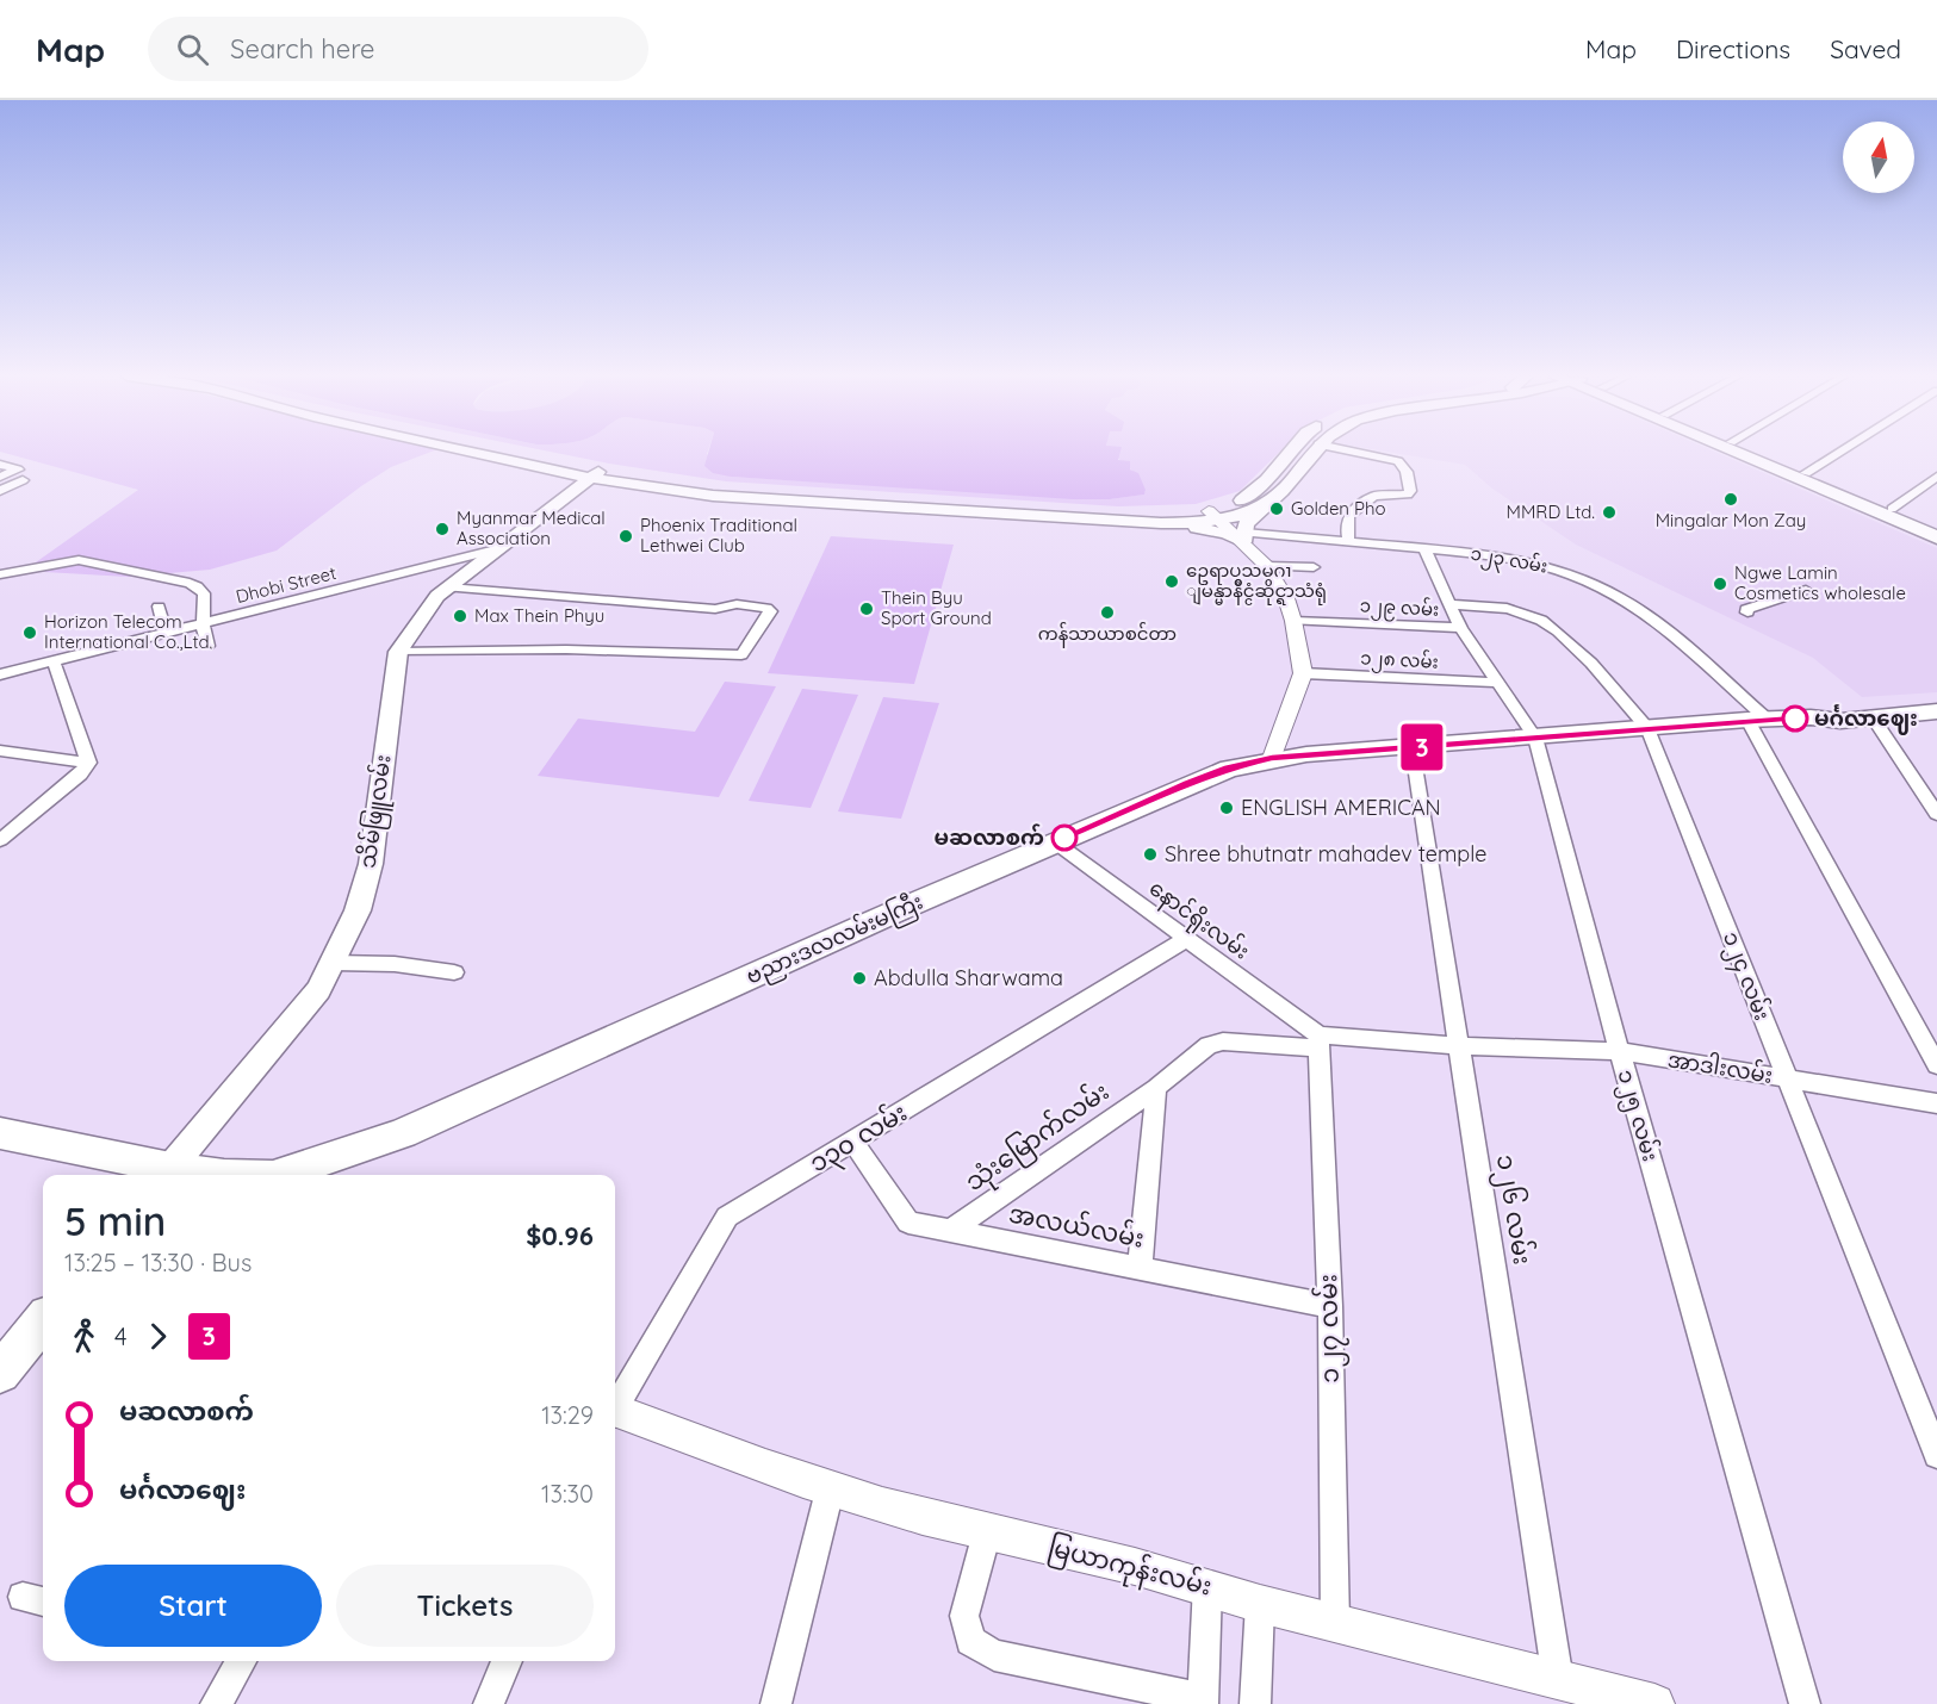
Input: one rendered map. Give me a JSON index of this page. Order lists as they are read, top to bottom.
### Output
{
  "streets": {
    "main road": ["သိမ်ဖြူလမ်း", "ဗညားဒလလမ်းမကြီး"],
    "street": [
      "၁၂၃ လမ်း",
      "Dhobi Street",
      "၁၂၉ လမ်း",
      "၁၂၈ လမ်း",
      "နောင်ရိုးလမ်း",
      "၁၂၄ လမ်း",
      "အာဒါးလမ်း",
      "၁၂၅ လမ်း",
      "သုံးမြောက်လမ်း",
      "၁၃၀ လမ်း",
      "၁၂၆ လမ်း",
      "အလယ်လမ်း",
      "၁၂၇ လမ်း",
      "မြယာကုန်းလမ်း"
    ]
  },
  "crossings": [
    ["၁၂၃ လမ်း", "၁၂၅ လမ်း"],
    ["Dhobi Street", "သိမ်ဖြူလမ်း"],
    ["၁၂၉ လမ်း", "၁၂၅ လမ်း"],
    ["၁၂၈ လမ်း", "၁၂၅ လမ်း"],
    ["နောင်ရိုးလမ်း", "ဗညားဒလလမ်းမကြီး"],
    ["နောင်ရိုးလမ်း", "သုံးမြောက်လမ်း"],
    ["နောင်ရိုးလမ်း", "၁၃၀ လမ်း"],
    ["နောင်ရိုးလမ်း", "၁၂၇ လမ်း"],
    ["ဗညားဒလလမ်းမကြီး", "၁၂၆ လမ်း"],
    ["၁၂၄ လမ်း", "အာဒါးလမ်း"],
    ["၁၂၄ လမ်း", "၁၂၅ လမ်း"],
    ["အာဒါးလမ်း", "၁၂၅ လမ်း"],
    ["အာဒါးလမ်း", "သုံးမြောက်လမ်း"],
    ["အာဒါးလမ်း", "၁၂၆ လမ်း"],
    ["သုံးမြောက်လမ်း", "၁၂၆ လမ်း"],
    ["သုံးမြောက်လမ်း", "အလယ်လမ်း"],
    ["သုံးမြောက်လမ်း", "၁၂၇ လမ်း"],
    ["၁၃၀ လမ်း", "အလယ်လမ်း"],
    ["၁၂၆ လမ်း", "မြယာကုန်းလမ်း"],
    ["အလယ်လမ်း", "၁၂၇ လမ်း"],
    ["၁၂၇ လမ်း", "မြယာကုန်းလမ်း"]
  ],
  "places": [
    "Mingalar Mon Zay",
    "Golden Pho",
    "MMRD Ltd.",
    "Myanmar Medical Association",
    "Phoenix Traditional Lethwei Club",
    "ဥေရာပသမဂၢ ျမန္မာနိဳင္ငံဆိုင္ရာသံရုံ",
    "Ngwe Lamin Cosmetics wholesale",
    "Thein Byu Sport Ground",
    "ကန်သာယာစင်တာ",
    "Max Thein Phyu",
    "Horizon Telecom International Co.,Ltd.",
    "မင်္ဂလာဈေး",
    "ENGLISH AMERICAN",
    "မဆလာစက်",
    "Shree bhutnatr mahadev temple",
    "Abdulla Sharwama"
  ],
  "lines": ["bus line 3"],
  "north": "top",
  "page": {
    "header": "Map",
    "search": "Search here",
    "nav": ["Map", "Directions", "Saved"],
    "on_map": "3",
    "heading": ["5 min", "13:25 – 13:30 · Bus", "$0.96"],
    "legs": ["4", "3"],
    "list": [
      {
        "name": "မဆလာစက်",
        "value": "13:29"
      },
      {
        "name": "မင်္ဂလာဈေး",
        "value": "13:30"
      }
    ],
    "buttons": ["Start", "Tickets"]
  }
}
